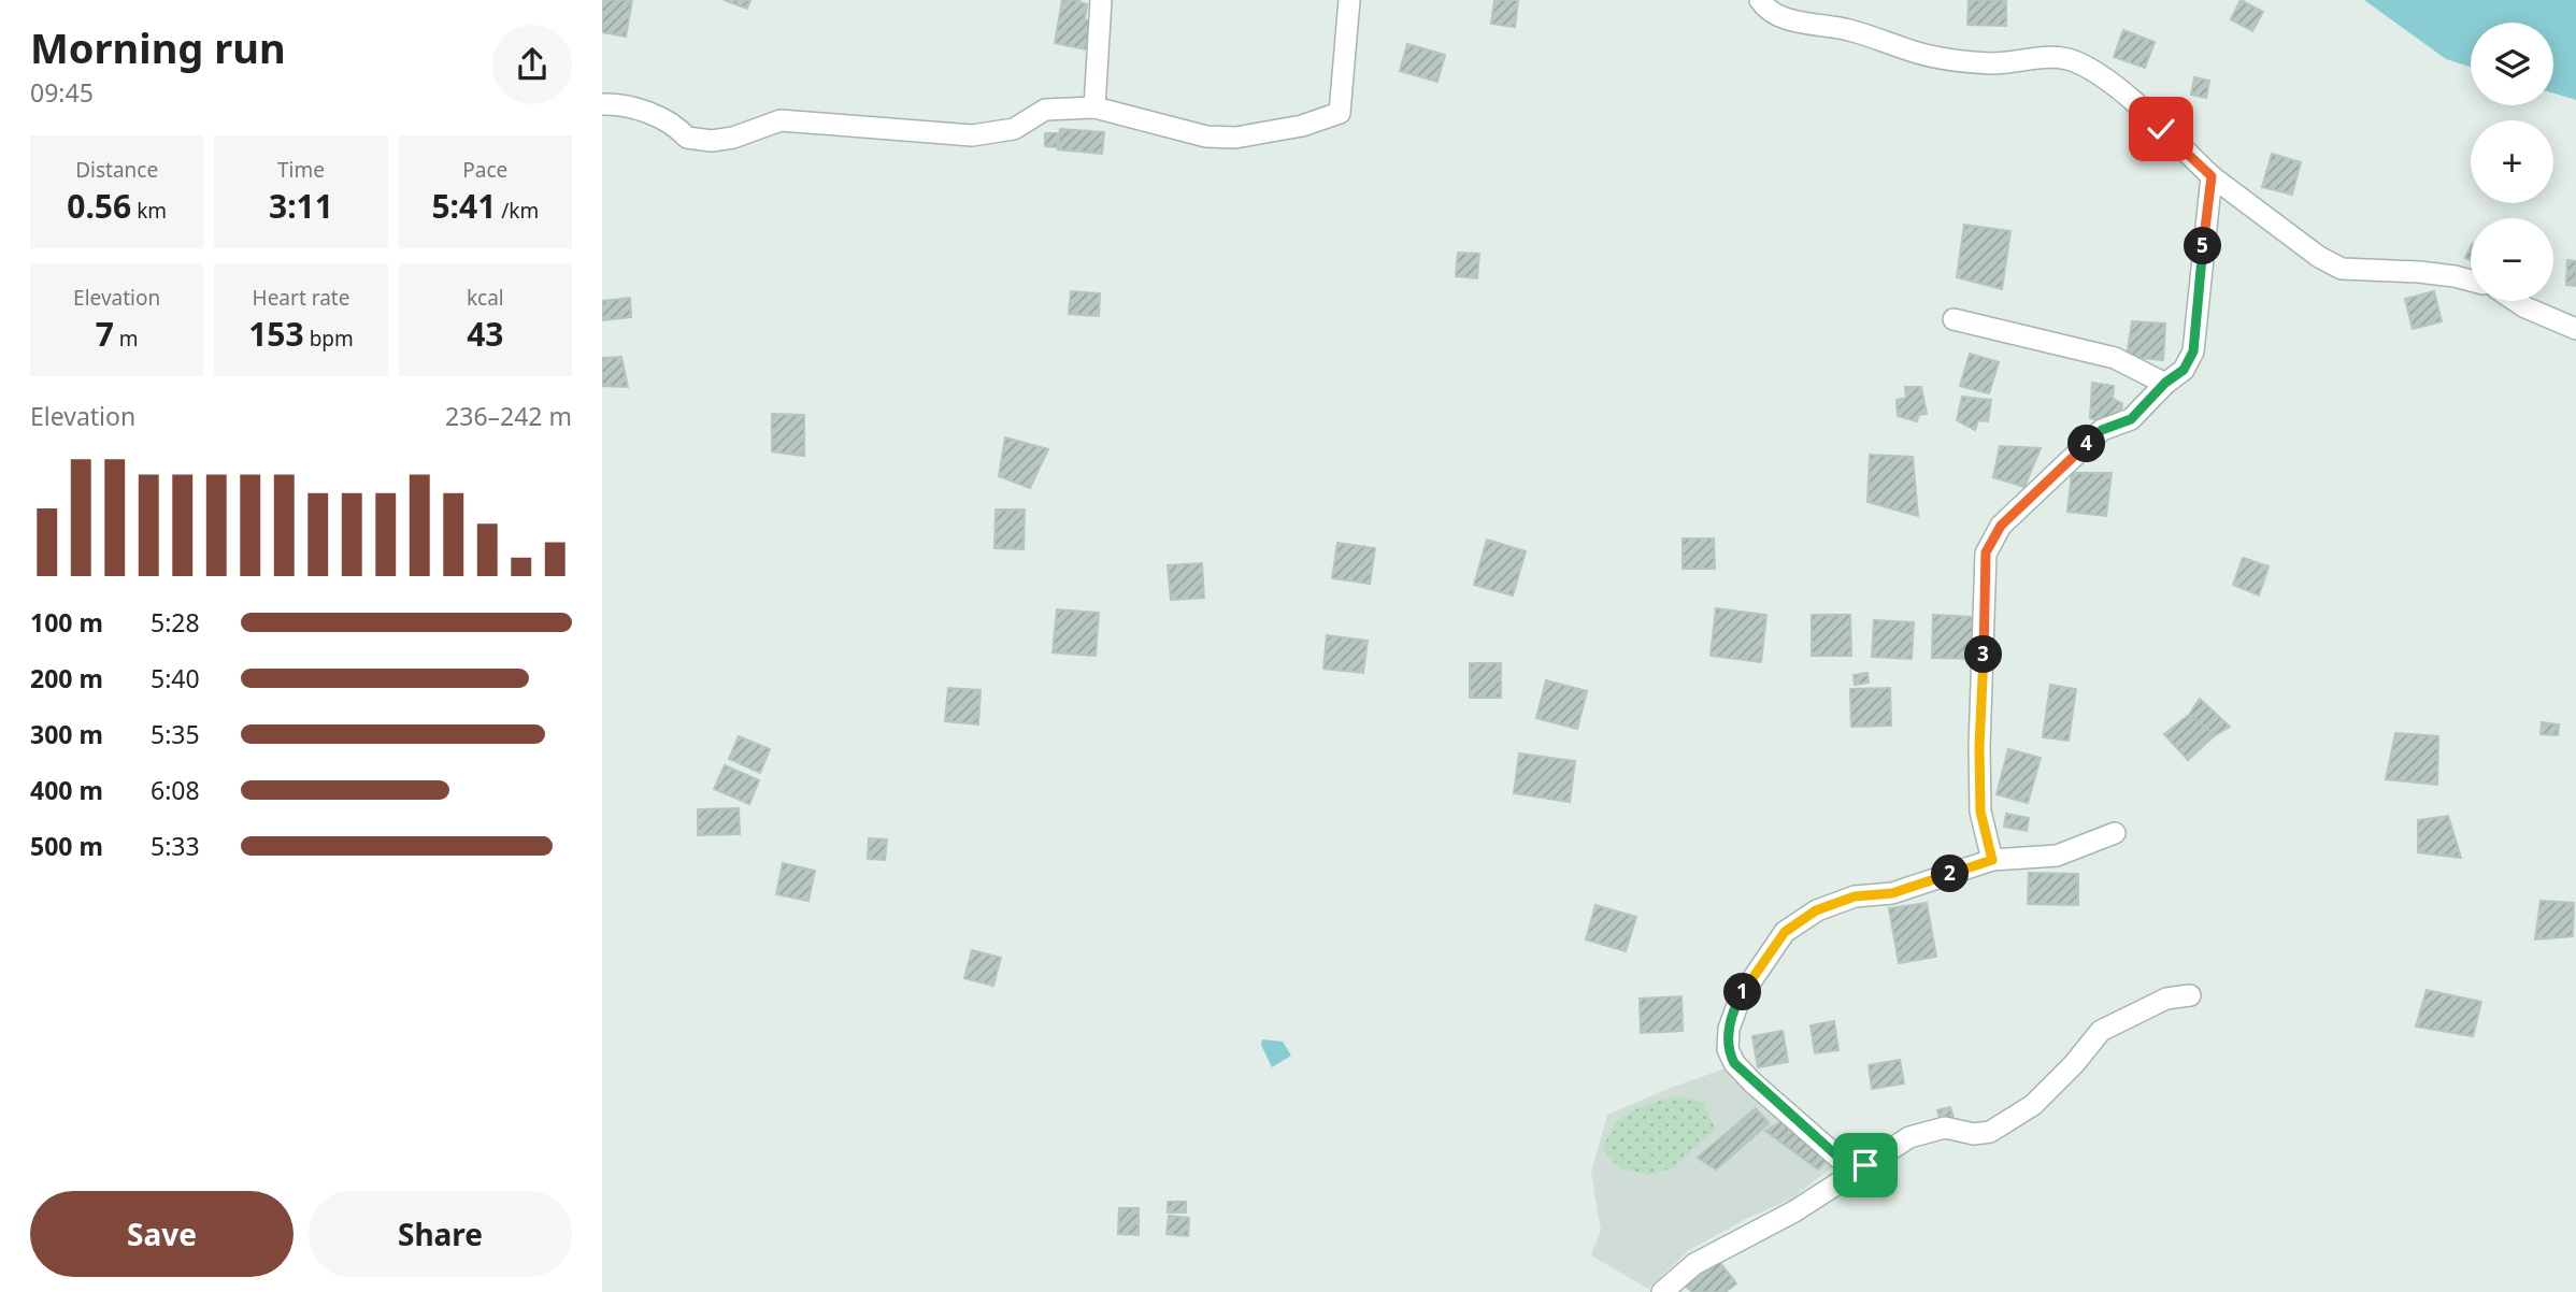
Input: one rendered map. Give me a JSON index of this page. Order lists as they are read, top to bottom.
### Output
{
  "page": {
    "heading": ["Morning run", "09:45"],
    "map_buttons": ["+", "−"],
    "stats": [
      ["Distance", "0.56 km"],
      ["Time", "3:11"],
      ["Pace", "5:41 /km"],
      ["Elevation", "7 m"],
      ["Heart rate", "153 bpm"],
      ["kcal", "43"]
    ],
    "pins": [
      "5",
      "4",
      "3",
      "2",
      "1"
    ],
    "chart": ["Elevation", "236–242 m"],
    "list": [
      {
        "name": "100 m",
        "note": "5:28"
      },
      {
        "name": "200 m",
        "note": "5:40"
      },
      {
        "name": "300 m",
        "note": "5:35"
      },
      {
        "name": "400 m",
        "note": "6:08"
      },
      {
        "name": "500 m",
        "note": "5:33"
      }
    ],
    "buttons": ["Save", "Share"]
  }
}
